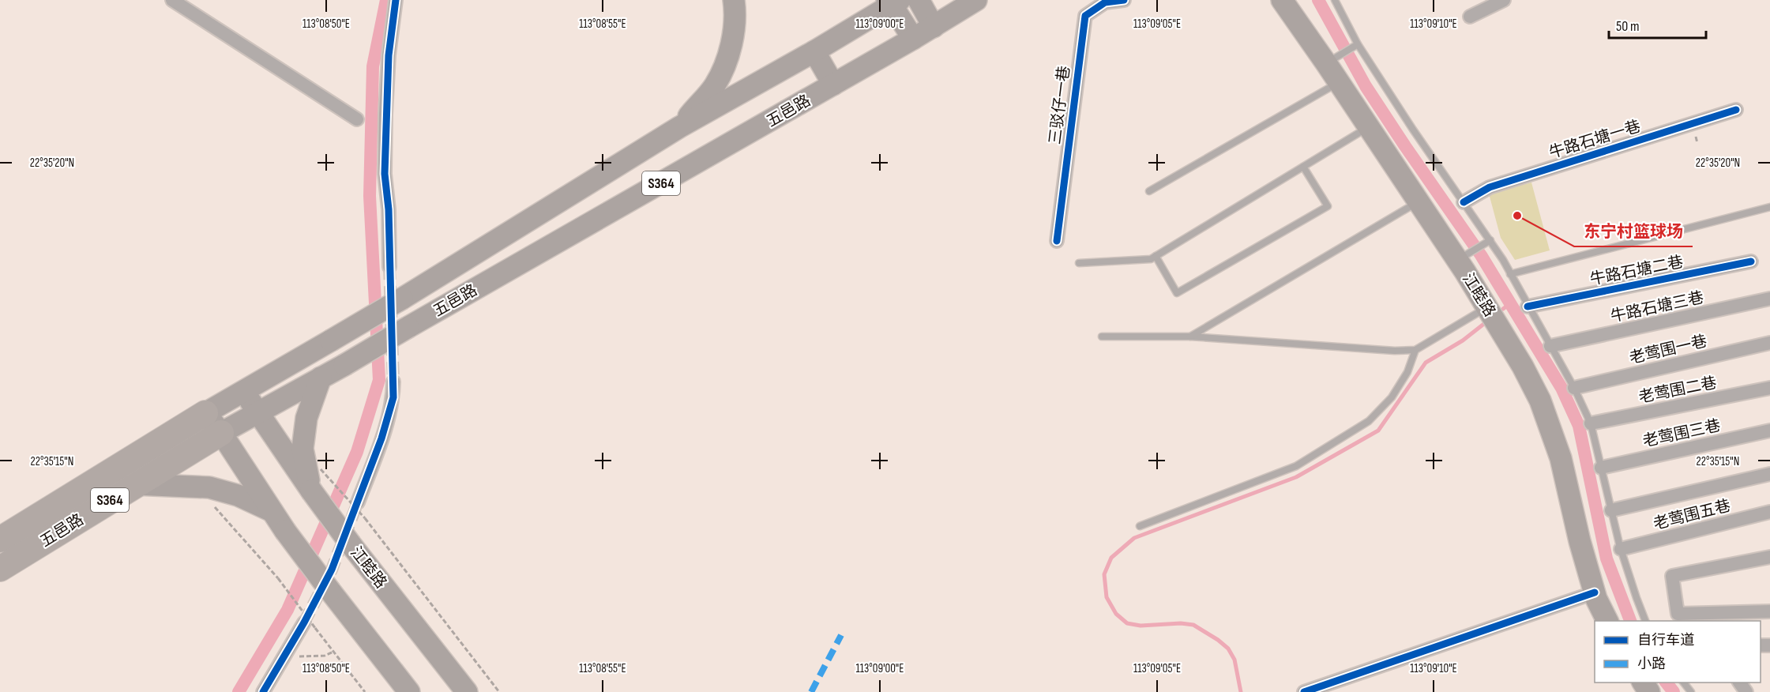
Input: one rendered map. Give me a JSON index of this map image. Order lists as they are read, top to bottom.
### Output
{
  "streets": {
    "highway": ["五邑路", "S364"],
    "main road": ["江睦路"],
    "street": [
      "三驳仔一巷",
      "牛路石塘一巷",
      "牛路石塘二巷",
      "牛路石塘三巷",
      "老莺围一巷",
      "老莺围二巷",
      "老莺围三巷",
      "老莺围五巷"
    ]
  },
  "crossings": [
    ["五邑路", "江睦路"]
  ],
  "places": ["东宁村篮球场"],
  "legend": ["自行车道", "小路"],
  "scale_bar": "50 m",
  "coordinates": [
    "113°08'50\"E",
    "113°08'55\"E",
    "113°09'00\"E",
    "113°09'05\"E",
    "113°09'10\"E",
    "22°35'20\"N",
    "22°35'15\"N"
  ]
}
